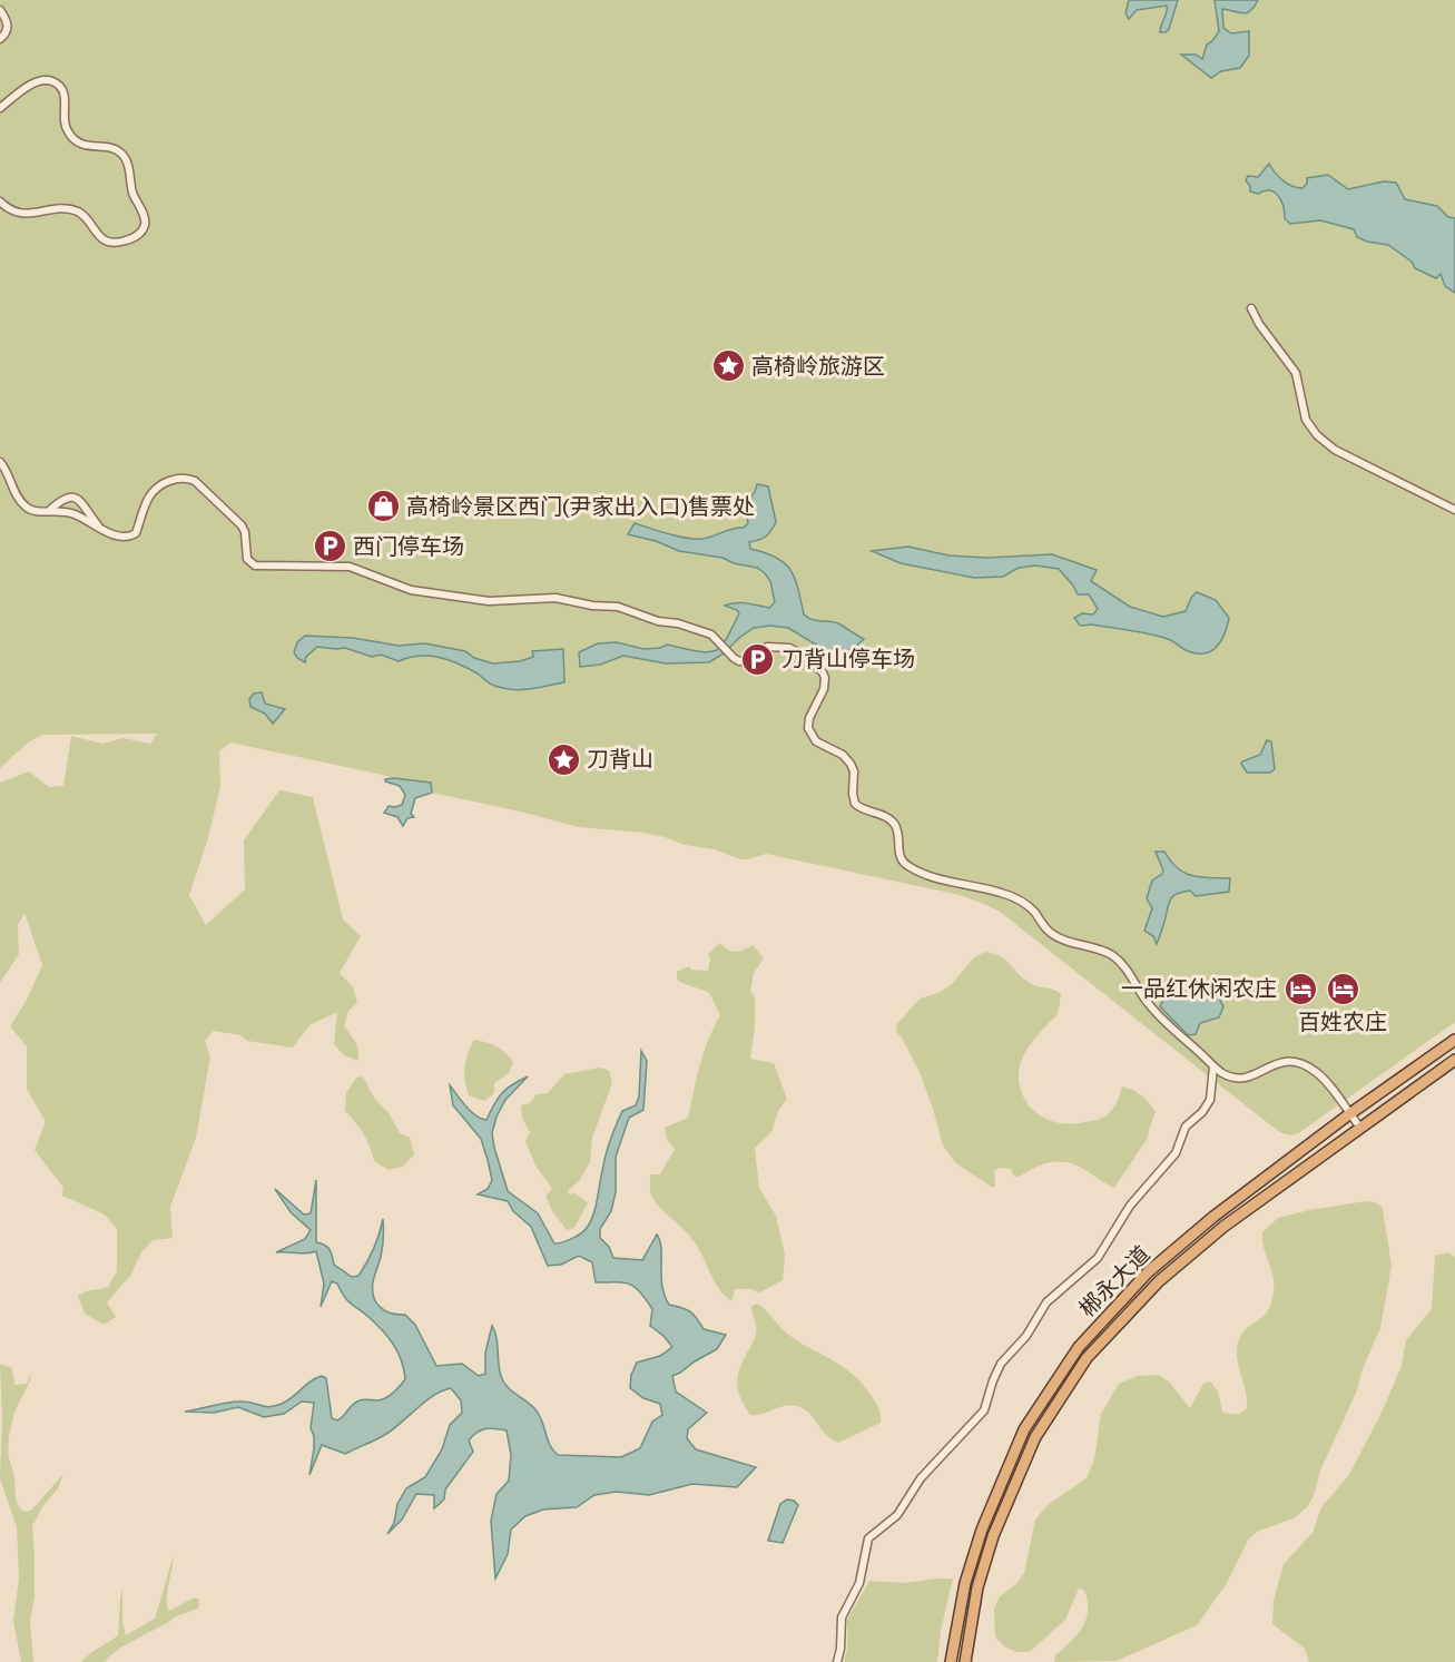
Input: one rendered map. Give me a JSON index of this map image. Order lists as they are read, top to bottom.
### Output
{
  "streets": {
    "highway": ["郴永大道"]
  },
  "places": {
    "place": ["高椅岭旅游区", "刀背山"],
    "shop": ["高椅岭景区西门(尹家出入口)售票处"],
    "parking": ["西门停车场", "刀背山停车场"],
    "hotel": ["一品红休闲农庄", "百姓农庄"]
  }
}
